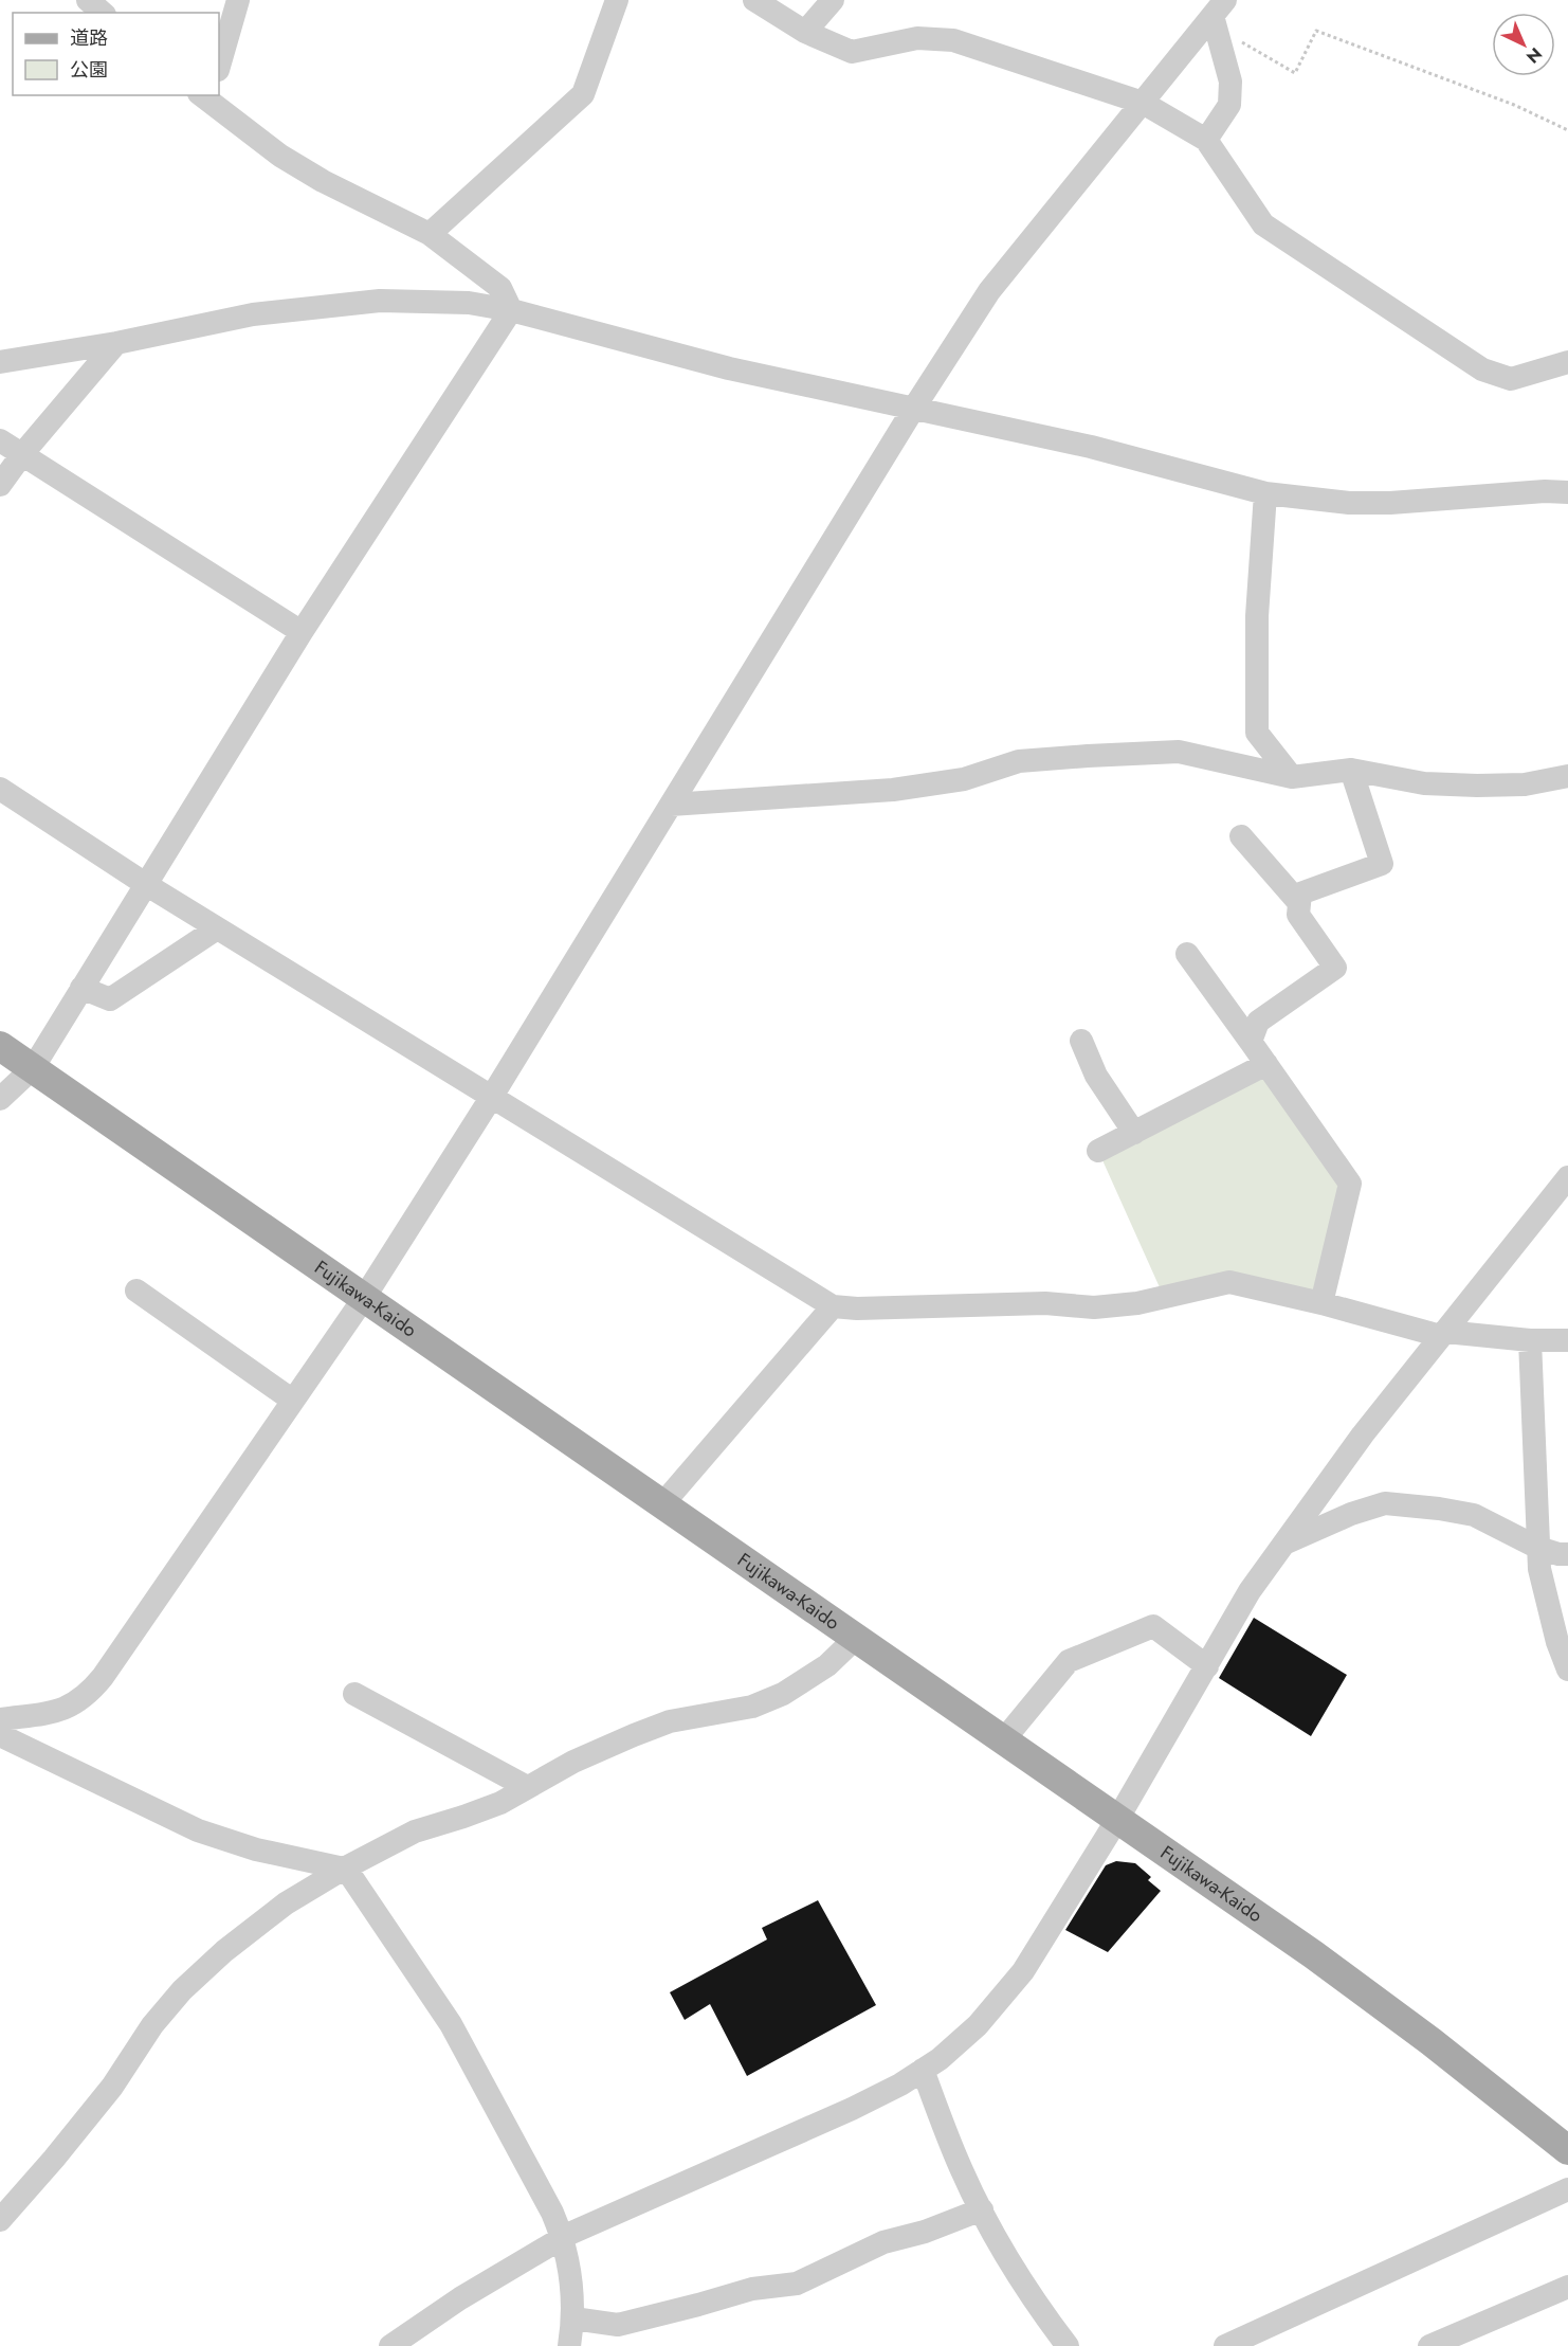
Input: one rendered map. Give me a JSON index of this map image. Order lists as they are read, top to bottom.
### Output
{
  "streets": {
    "main road": ["Fujikawa-Kaido"]
  },
  "legend": ["道路", "公園"],
  "north": "bottom right"
}
